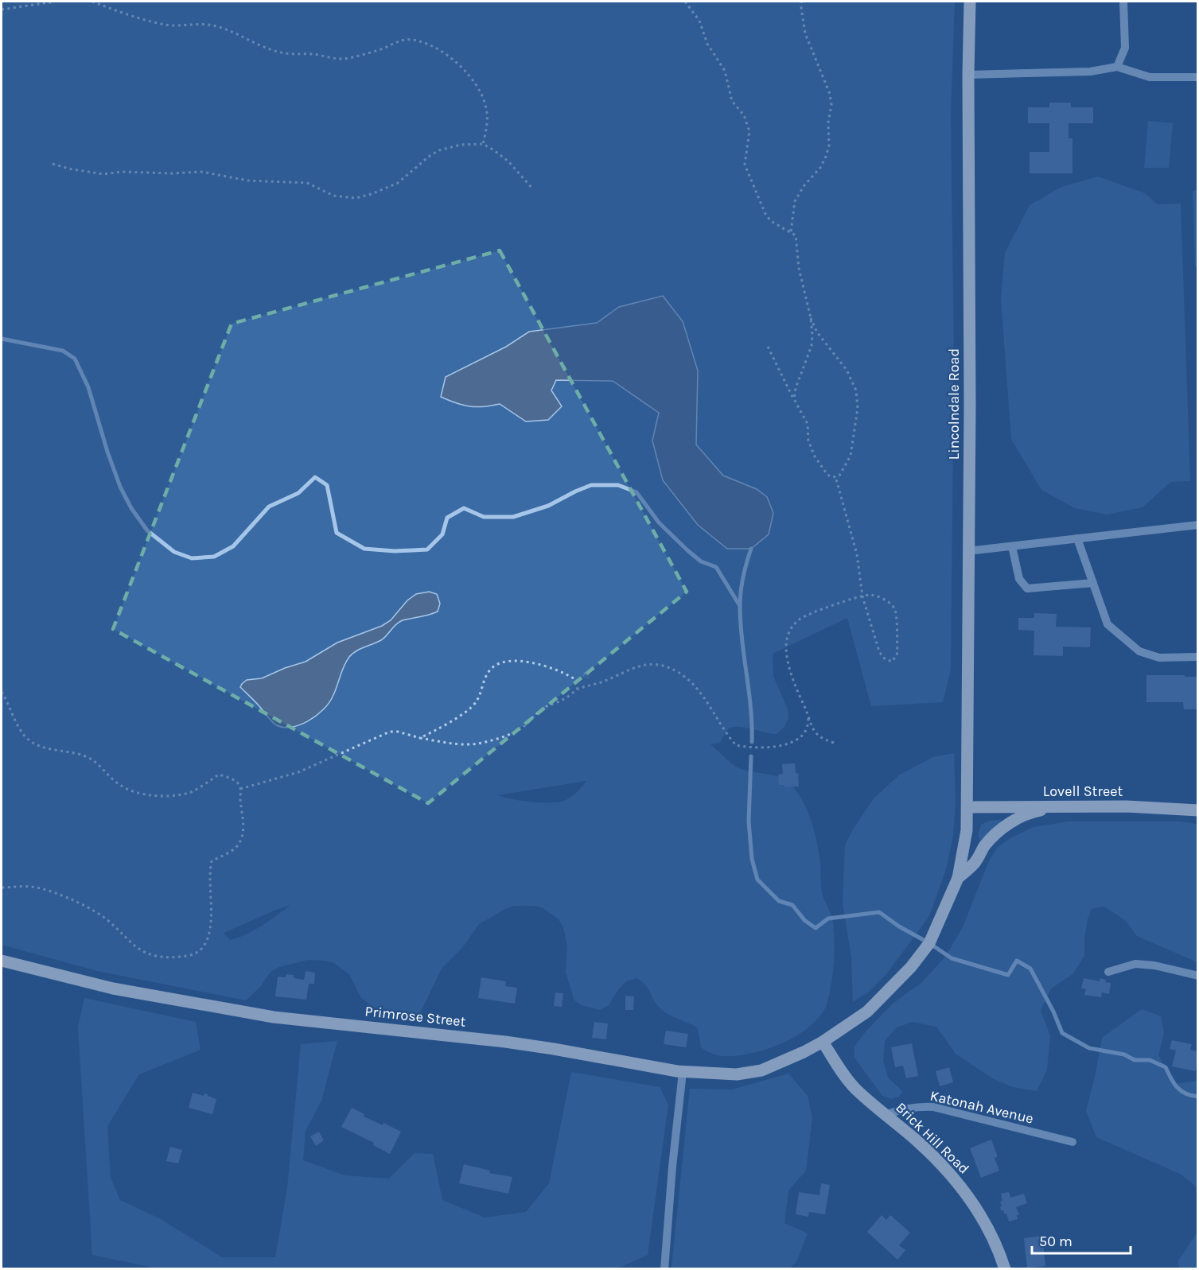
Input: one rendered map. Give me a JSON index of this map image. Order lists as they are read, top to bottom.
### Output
{
  "streets": {
    "main road": [
      "Lincolndale Road",
      "Lovell Street",
      "Primrose Street",
      "Brick Hill Road"
    ],
    "street": ["Katonah Avenue"]
  },
  "crossings": [
    ["Lincolndale Road", "Lovell Street"],
    ["Lincolndale Road", "Primrose Street"],
    ["Primrose Street", "Brick Hill Road"],
    ["Katonah Avenue", "Brick Hill Road"]
  ],
  "scale_bar": "50 m"
}
